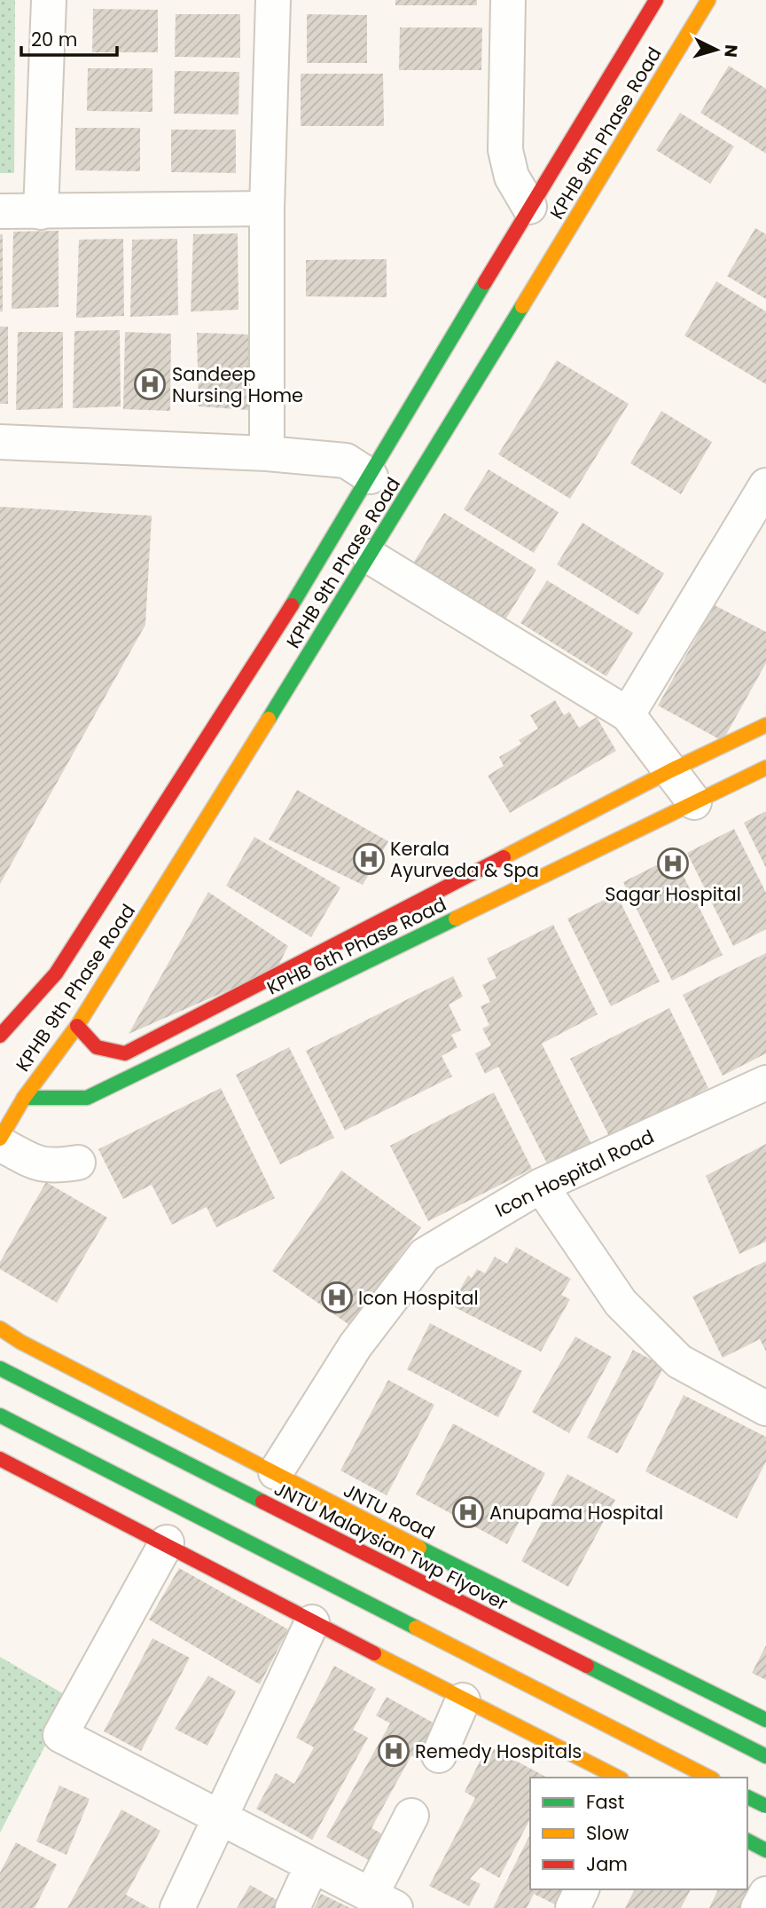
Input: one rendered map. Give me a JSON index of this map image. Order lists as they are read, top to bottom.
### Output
{
  "streets": {
    "street": [
      "KPHB 9th Phase Road",
      "KPHB 6th Phase Road",
      "Icon Hospital Road",
      "JNTU Road",
      "JNTU Malaysian Twp Flyover"
    ]
  },
  "crossings": [
    ["KPHB 9th Phase Road", "KPHB 6th Phase Road"],
    ["Icon Hospital Road", "JNTU Road"]
  ],
  "places": {
    "hospital": [
      "Sandeep Nursing Home",
      "Kerala Ayurveda & Spa",
      "Sagar Hospital",
      "Icon Hospital",
      "Anupama Hospital",
      "Remedy Hospitals"
    ]
  },
  "legend": ["Fast", "Slow", "Jam"],
  "scale_bar": "20 m",
  "north": "right"
}
